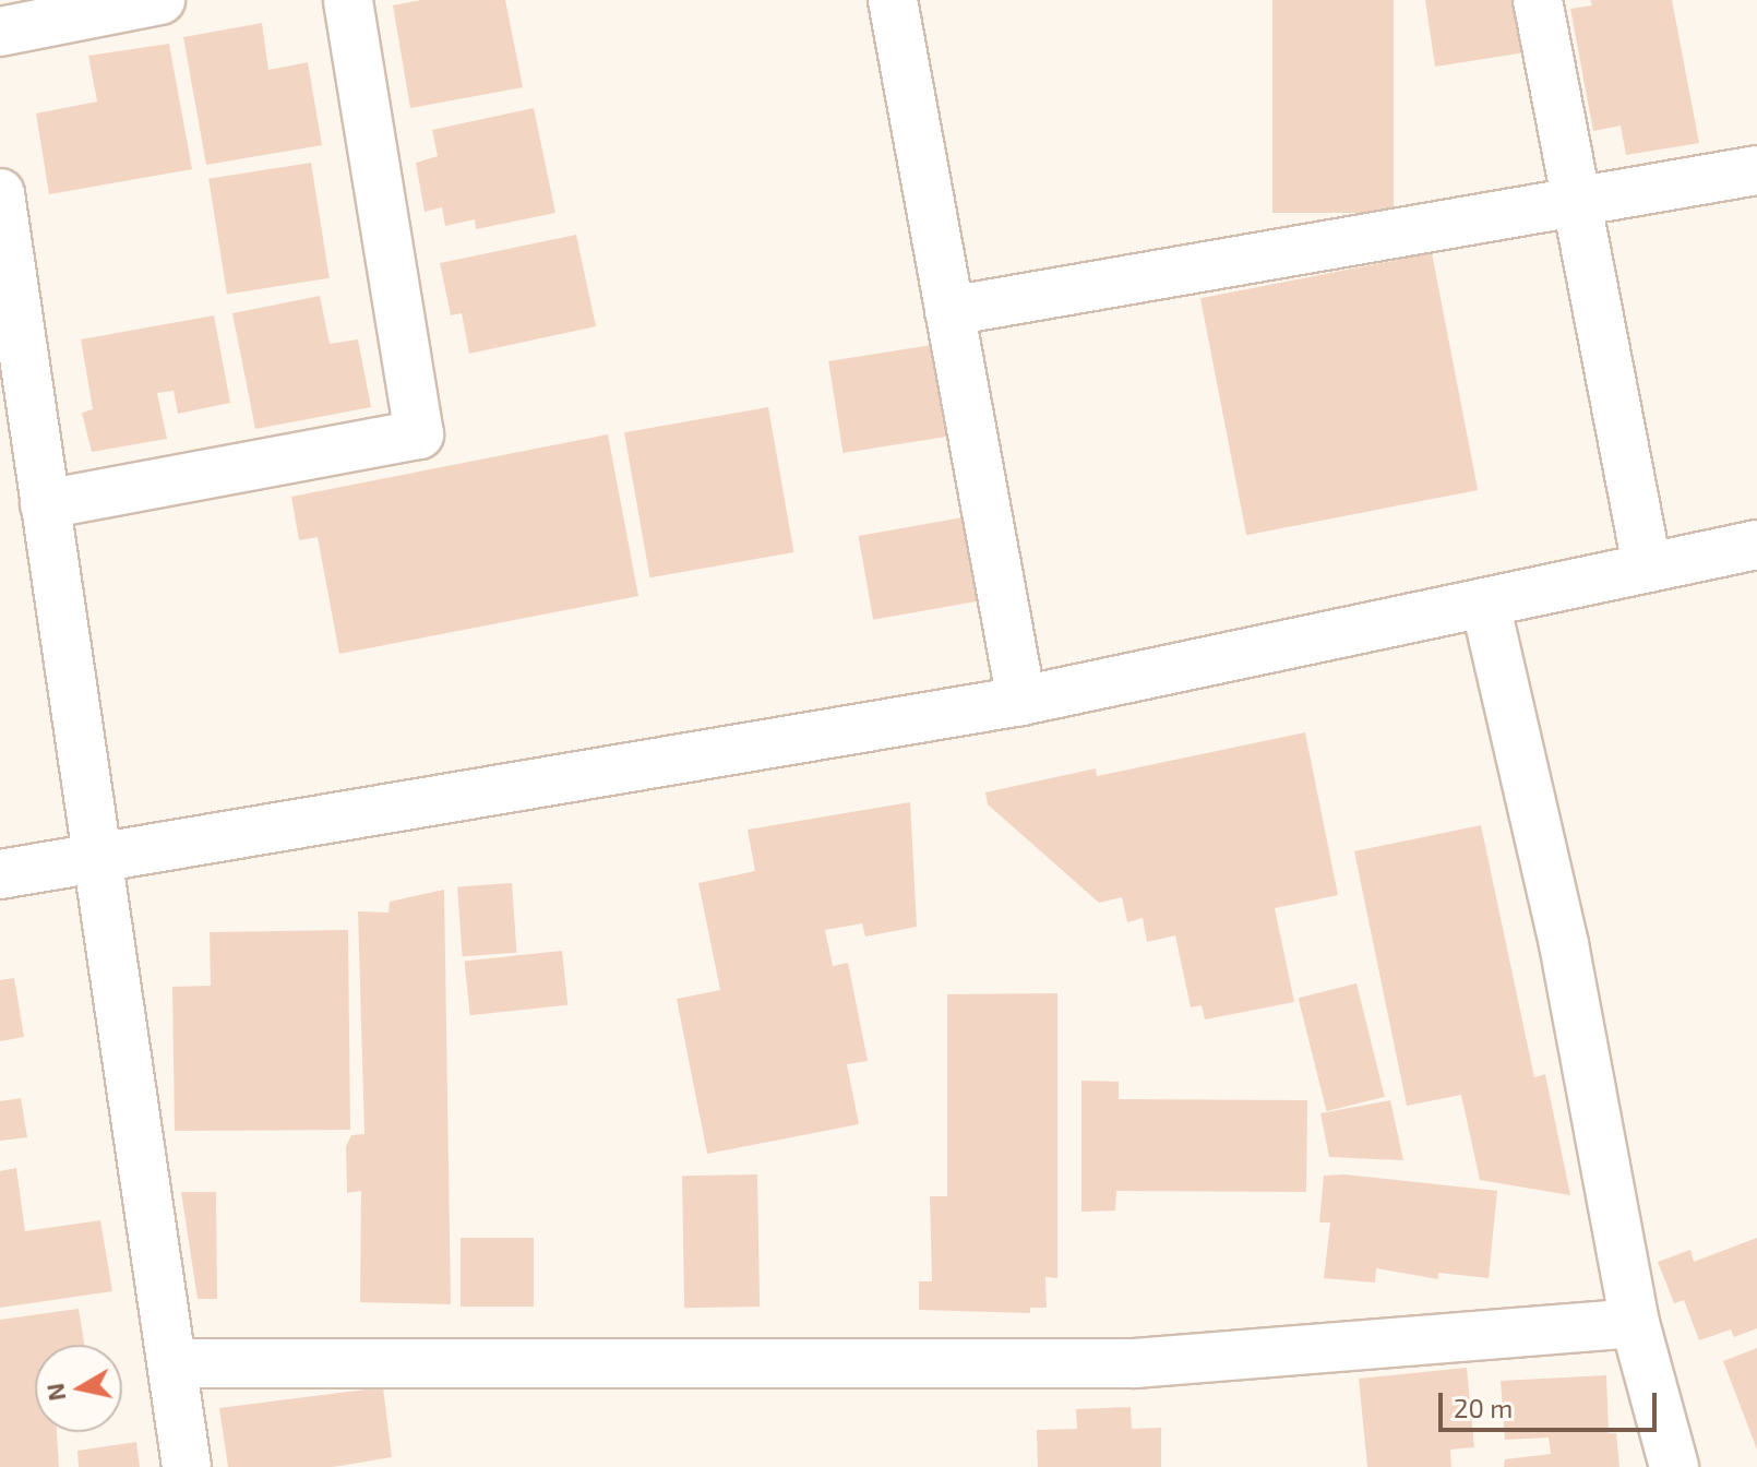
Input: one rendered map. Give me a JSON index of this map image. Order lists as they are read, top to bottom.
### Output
{
  "scale_bar": "20 m",
  "north": "left"
}
